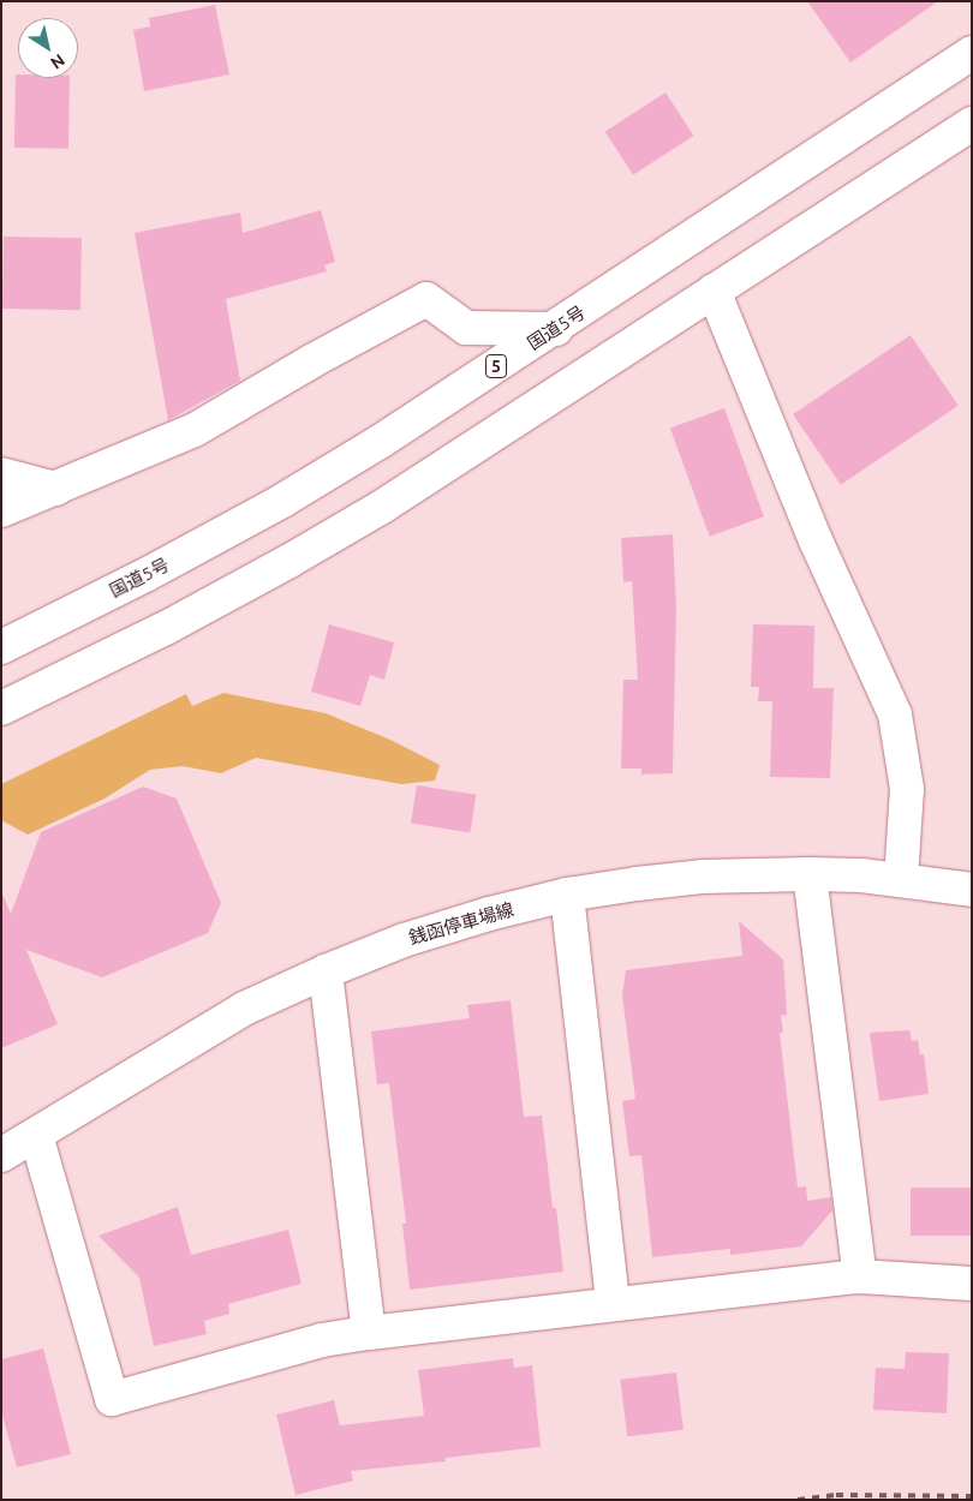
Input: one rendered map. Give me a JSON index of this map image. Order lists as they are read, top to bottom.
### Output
{
  "streets": {
    "main road": ["国道5号", "5", "銭函停車場線"]
  },
  "north": "bottom right"
}
